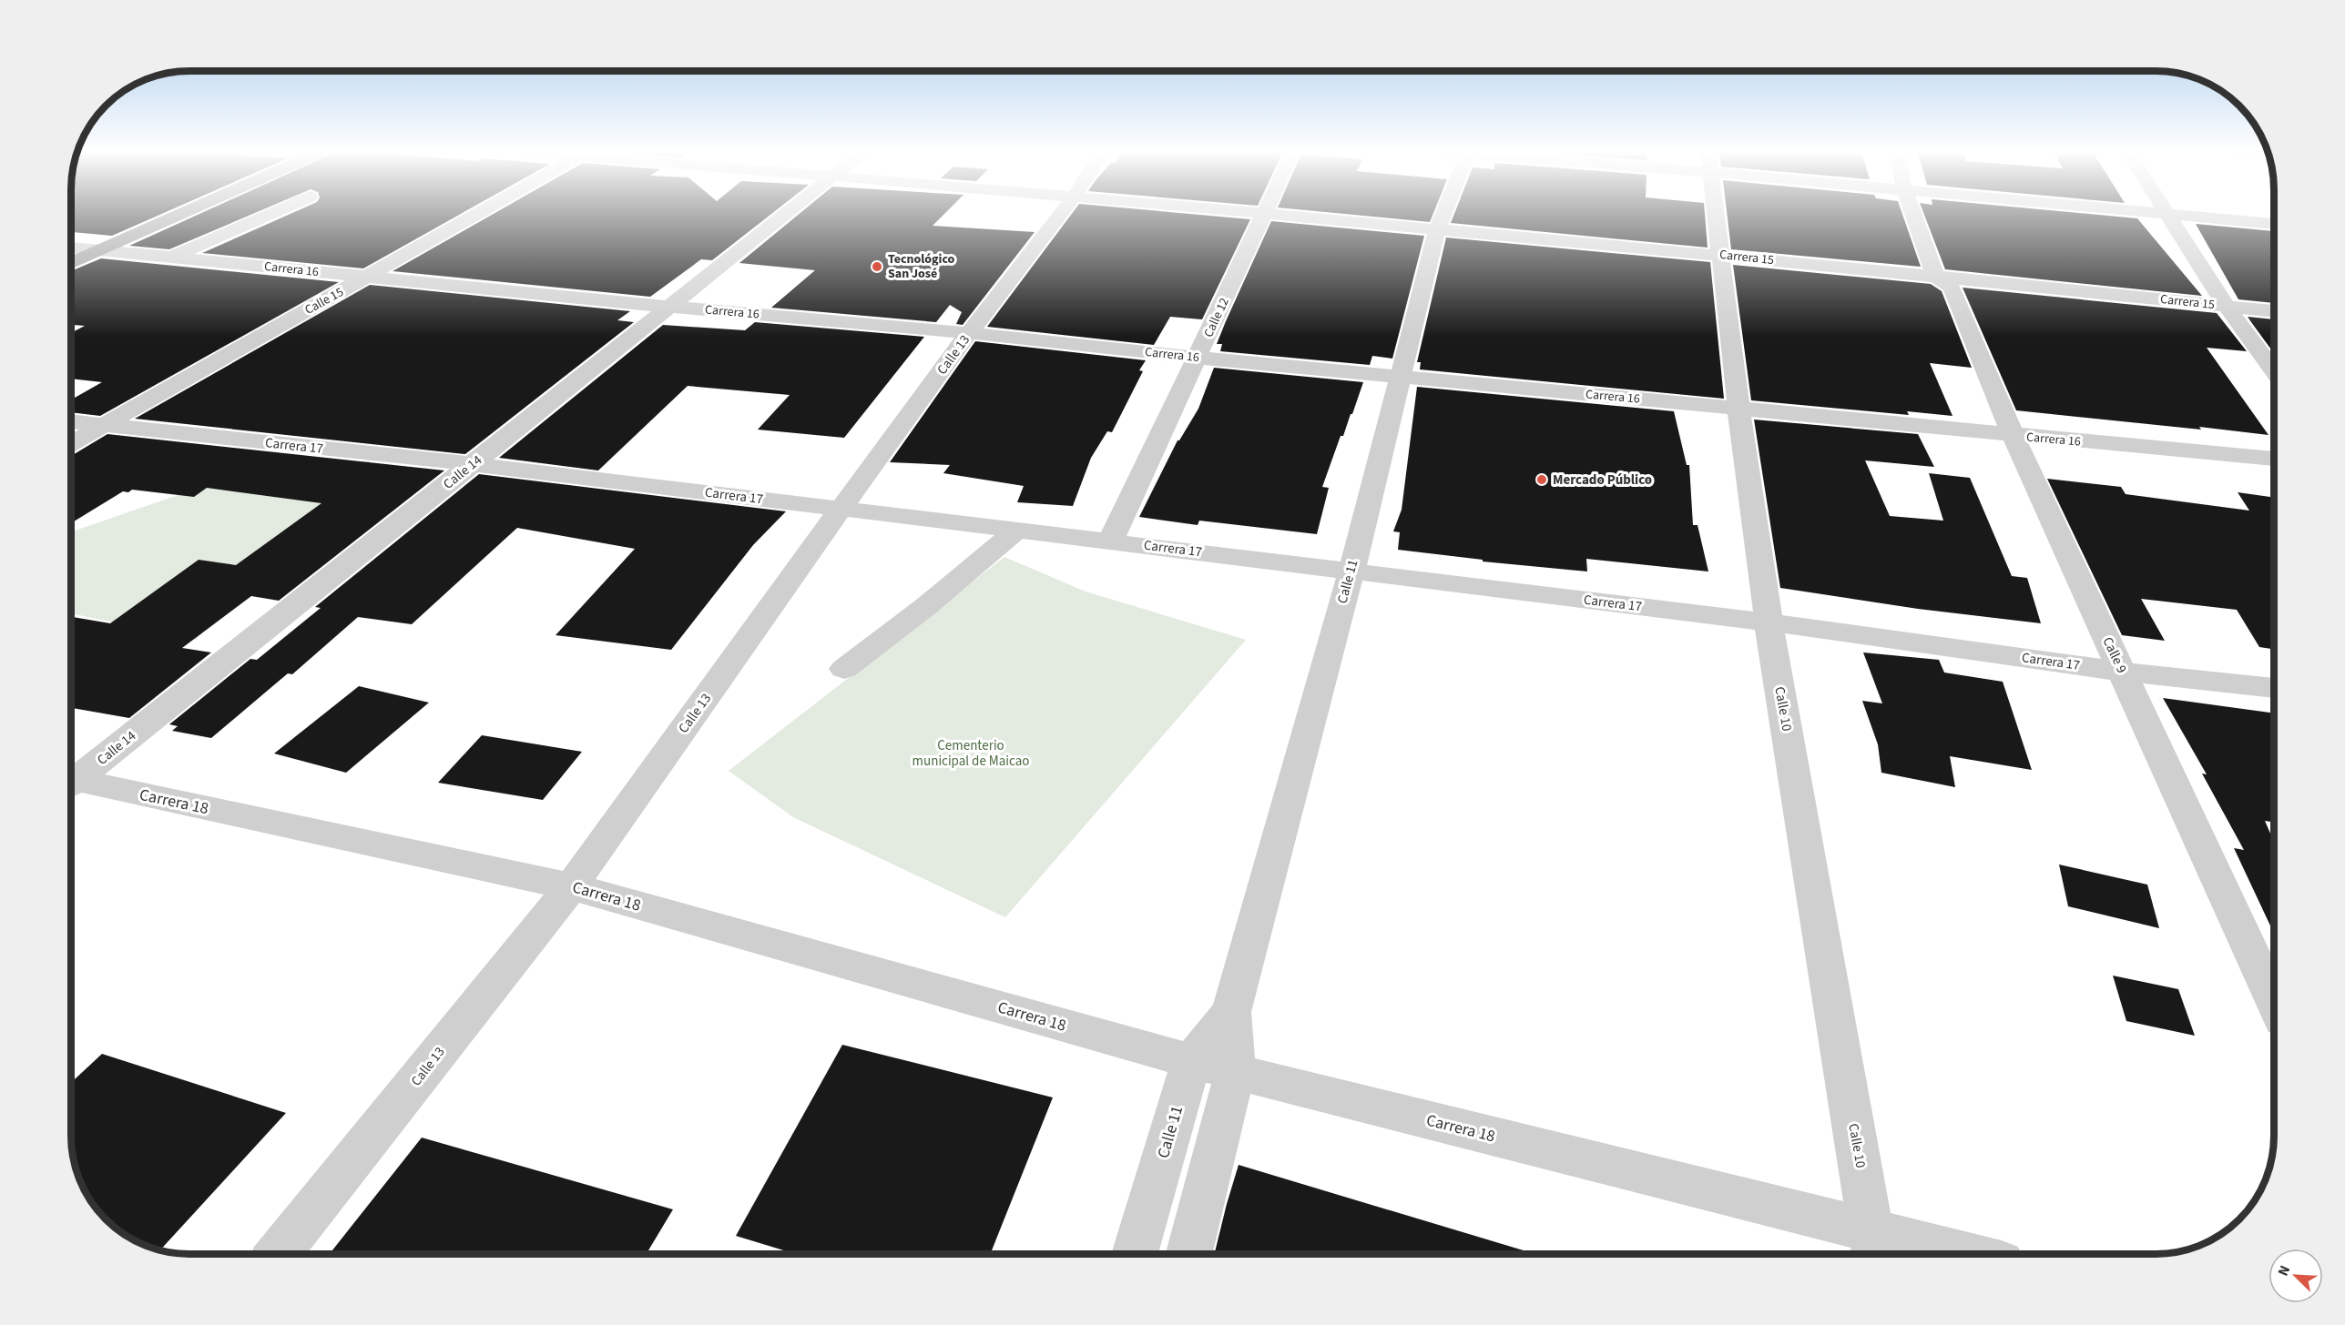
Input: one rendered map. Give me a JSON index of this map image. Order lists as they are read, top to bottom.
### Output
{
  "streets": {
    "street": [
      "Carrera 15",
      "Carrera 16",
      "Calle 15",
      "Calle 12",
      "Calle 13",
      "Carrera 17",
      "Calle 14",
      "Calle 11",
      "Calle 9",
      "Calle 10",
      "Carrera 18"
    ]
  },
  "crossings": [
    ["Carrera 15", "Calle 12"],
    ["Carrera 15", "Calle 11"],
    ["Carrera 15", "Calle 9"],
    ["Carrera 15", "Calle 10"],
    ["Carrera 16", "Calle 15"],
    ["Carrera 16", "Calle 12"],
    ["Carrera 16", "Calle 13"],
    ["Carrera 16", "Calle 14"],
    ["Carrera 16", "Calle 11"],
    ["Carrera 16", "Calle 9"],
    ["Carrera 16", "Calle 10"],
    ["Calle 15", "Carrera 17"],
    ["Calle 12", "Carrera 17"],
    ["Calle 13", "Carrera 17"],
    ["Calle 13", "Carrera 18"],
    ["Carrera 17", "Calle 14"],
    ["Carrera 17", "Calle 11"],
    ["Carrera 17", "Calle 9"],
    ["Carrera 17", "Calle 10"],
    ["Calle 11", "Carrera 18"],
    ["Calle 10", "Carrera 18"]
  ],
  "parks": ["Cementerio municipal de Maicao"],
  "places": ["Tecnológico San José", "Mercado Público"],
  "north": "top left"
}
